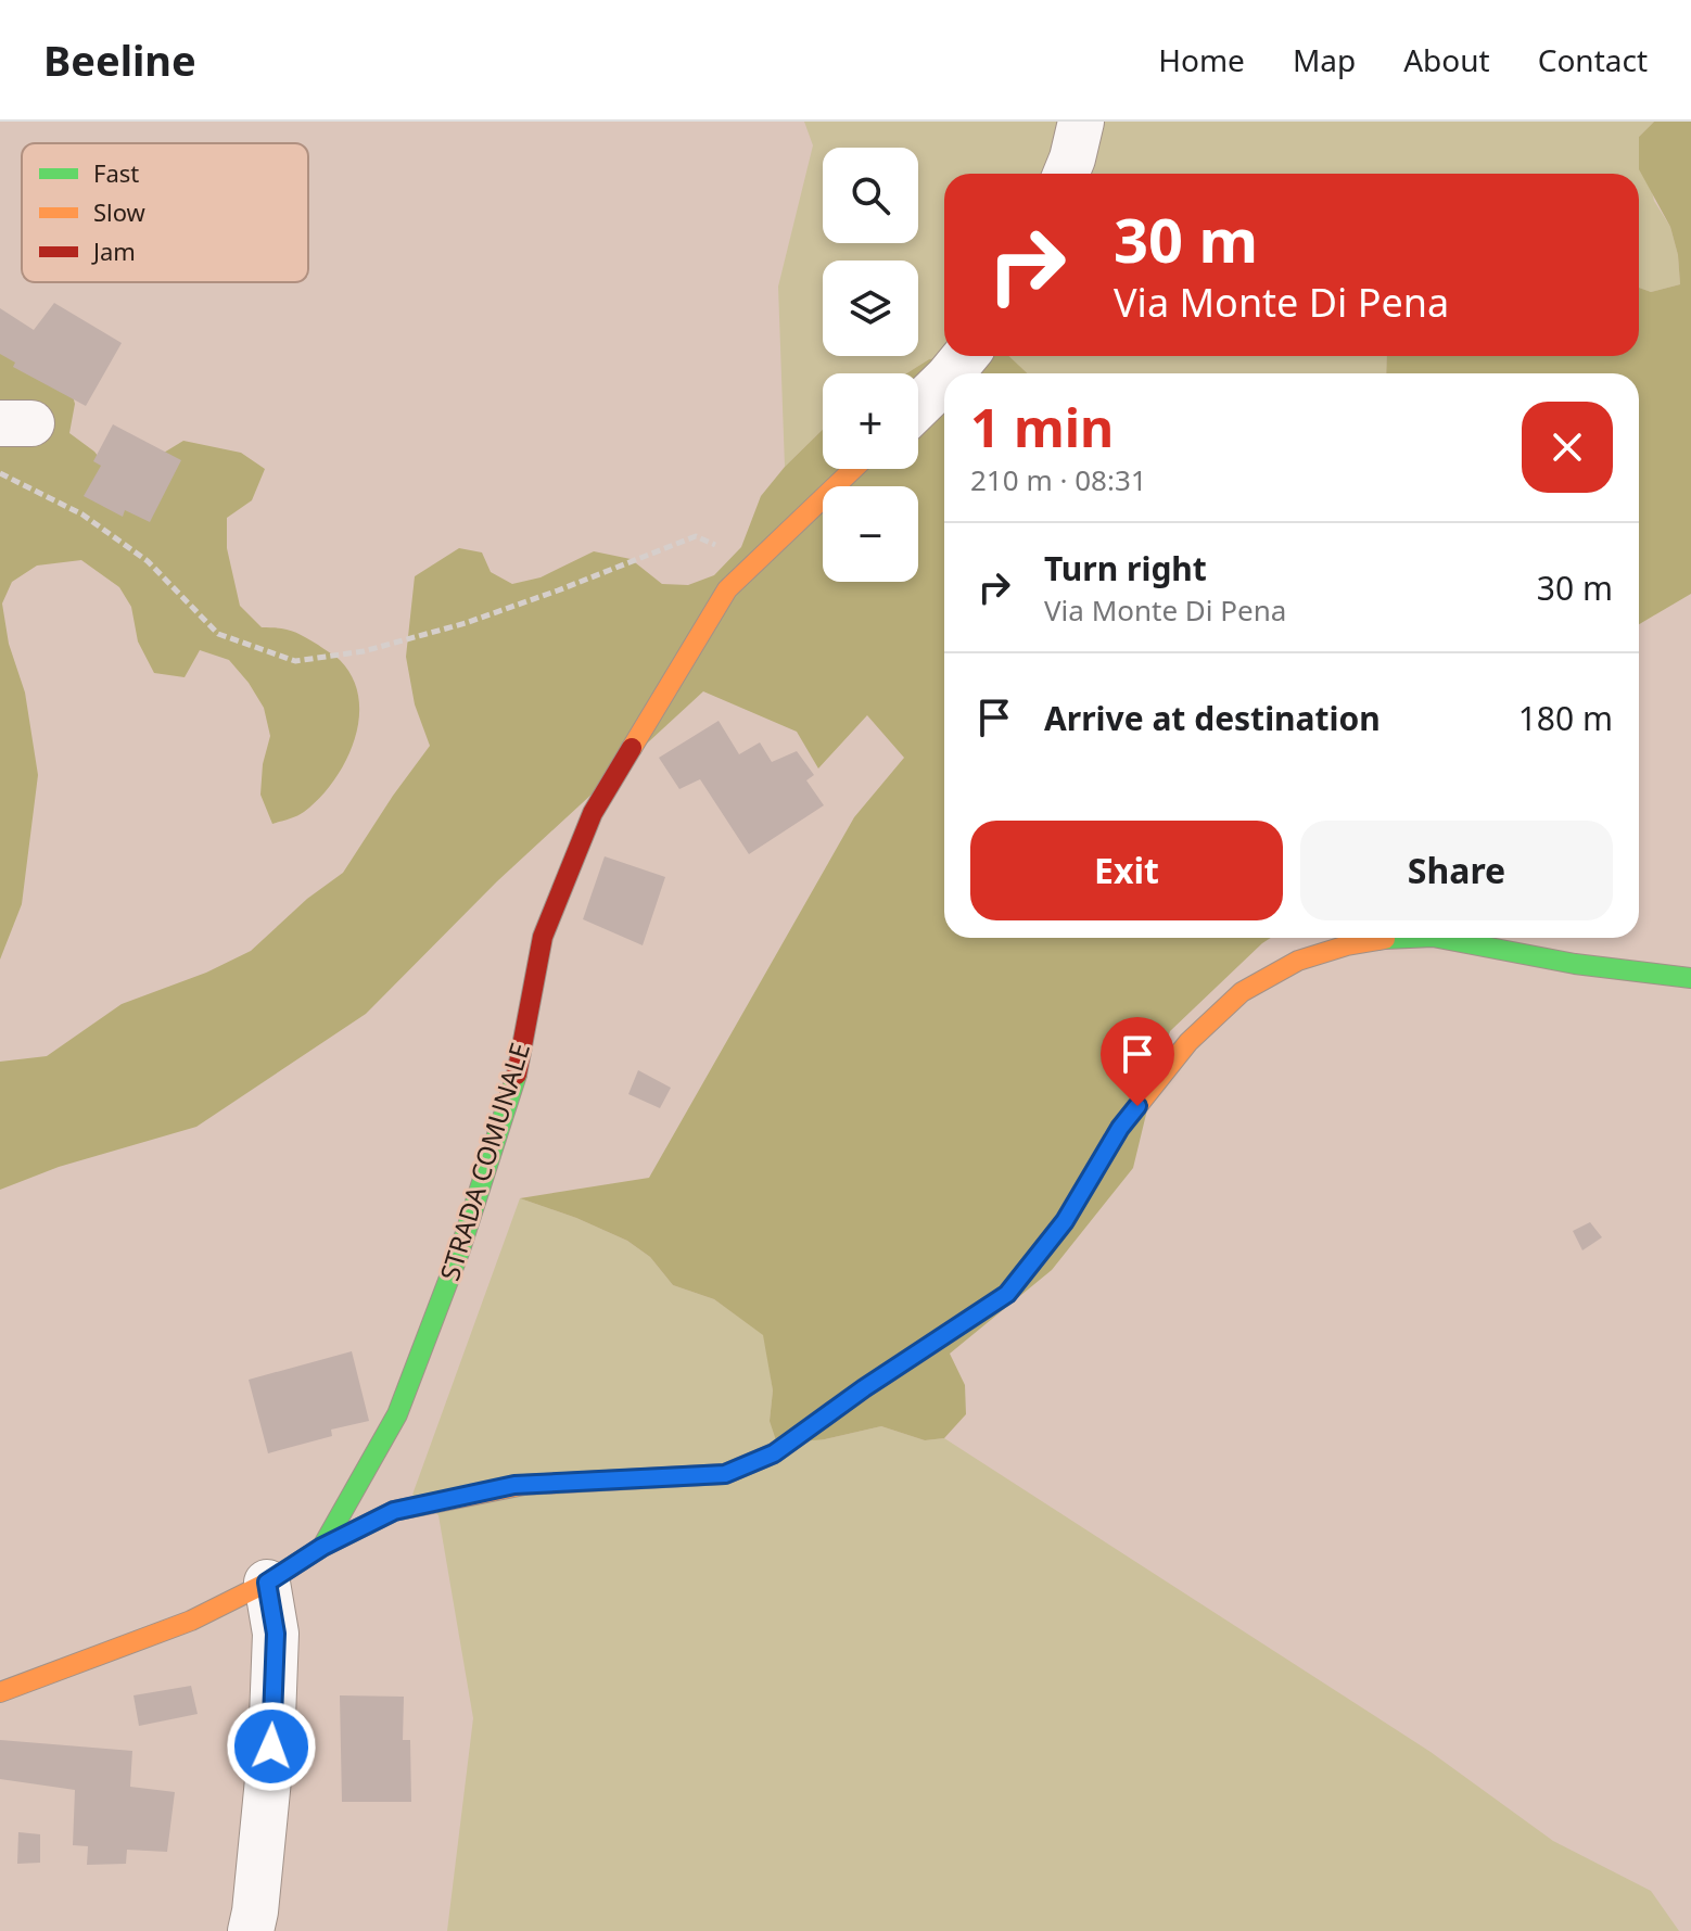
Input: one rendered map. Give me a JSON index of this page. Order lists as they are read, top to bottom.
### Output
{
  "streets": {
    "street": ["STRADA COMUNALE"]
  },
  "legend": ["Fast", "Slow", "Jam"],
  "page": {
    "header": "Beeline",
    "nav": [
      "Home",
      "Map",
      "About",
      "Contact"
    ],
    "map_buttons": ["+", "−"],
    "turn": ["30 m", "Via Monte Di Pena"],
    "heading": ["1 min", "210 m · 08:31"],
    "list": [
      {
        "name": "Turn right",
        "note": "Via Monte Di Pena",
        "value": "30 m"
      },
      {
        "name": "Arrive at destination",
        "value": "180 m"
      }
    ],
    "buttons": ["Exit", "Share"]
  }
}
